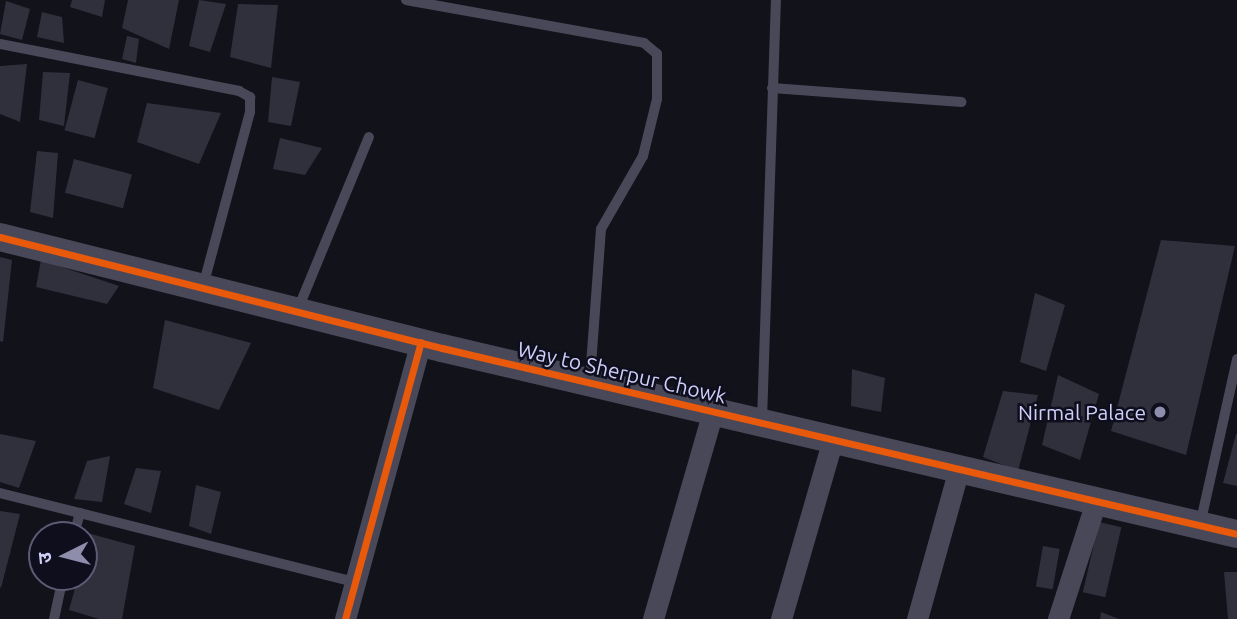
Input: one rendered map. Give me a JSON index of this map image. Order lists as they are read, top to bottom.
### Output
{
  "streets": {
    "street": ["Way to Sherpur Chowk"]
  },
  "places": ["Nirmal Palace"],
  "north": "left"
}
